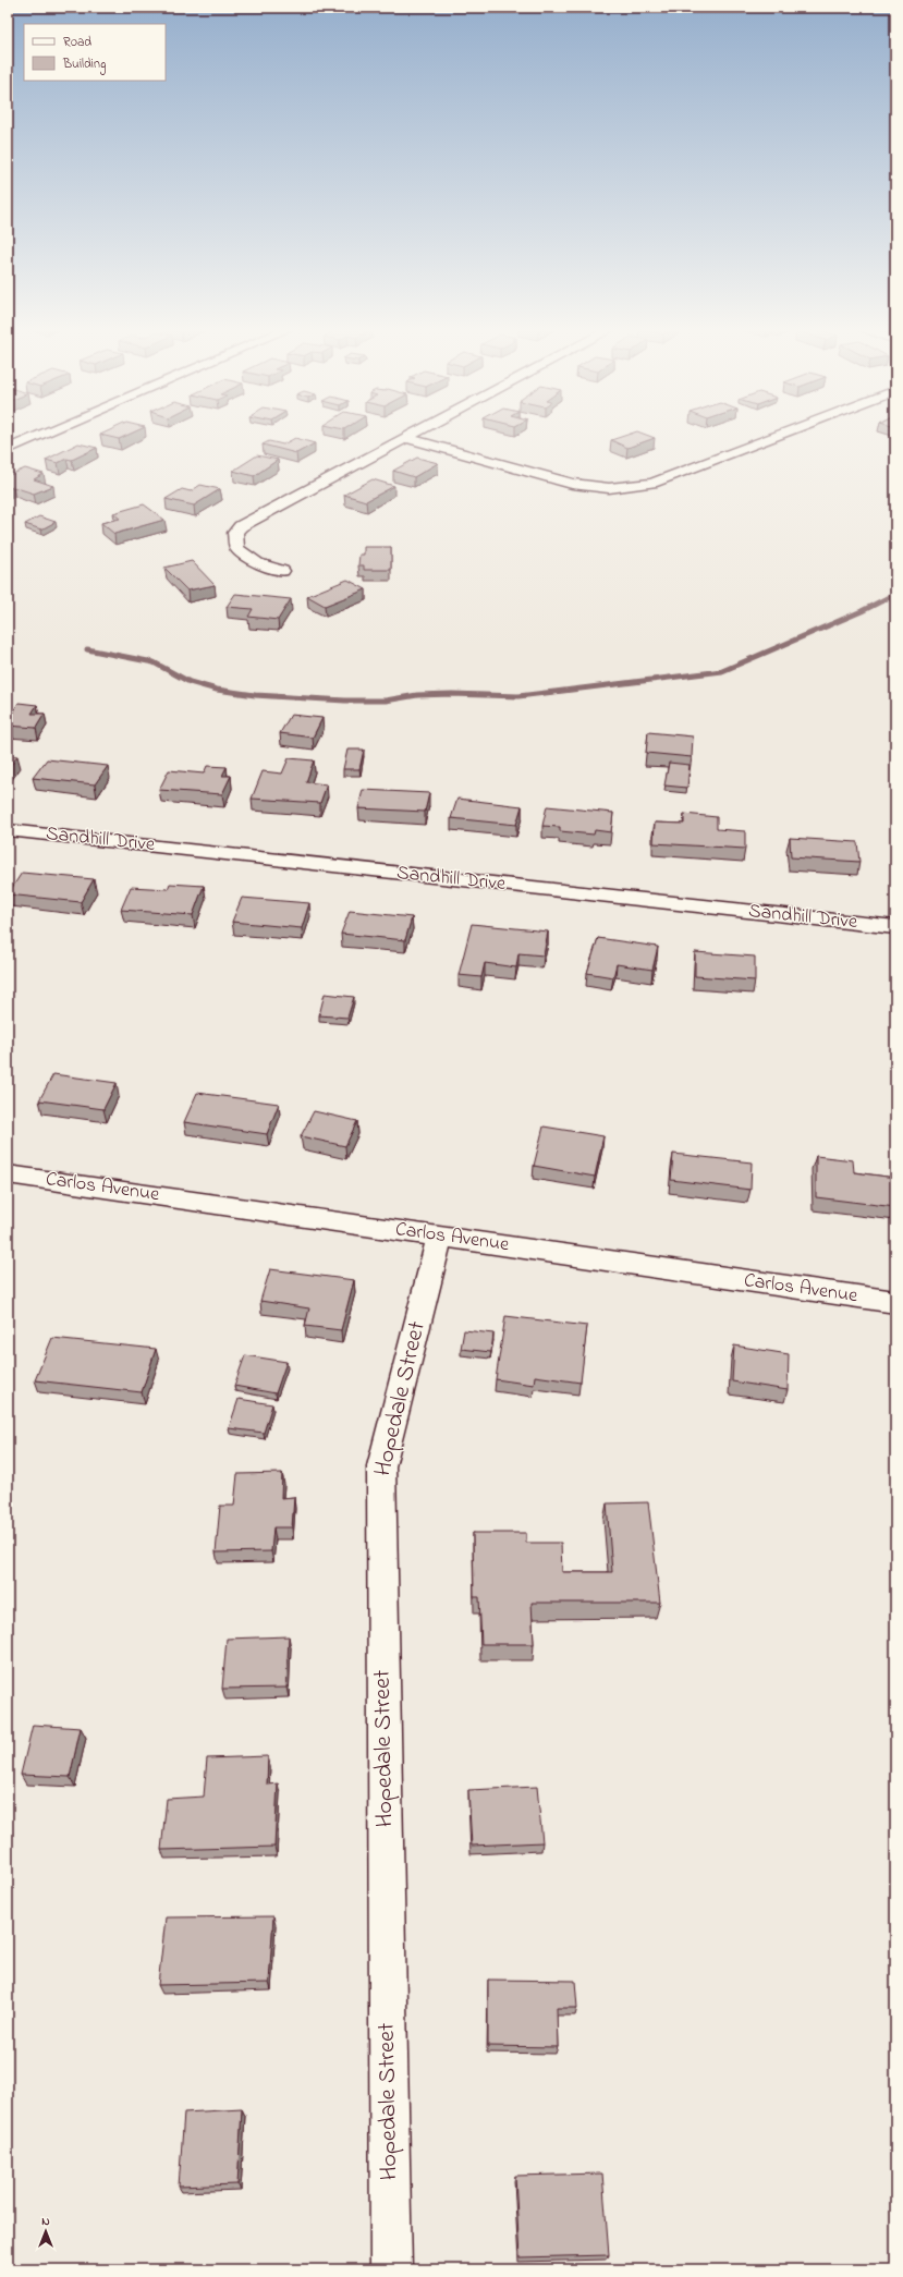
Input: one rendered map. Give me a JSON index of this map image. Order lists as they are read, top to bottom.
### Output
{
  "streets": {
    "street": ["Sandhill Drive", "Carlos Avenue", "Hopedale Street"]
  },
  "crossings": [
    ["Carlos Avenue", "Hopedale Street"]
  ],
  "legend": ["Road", "Building"],
  "north": "top"
}
